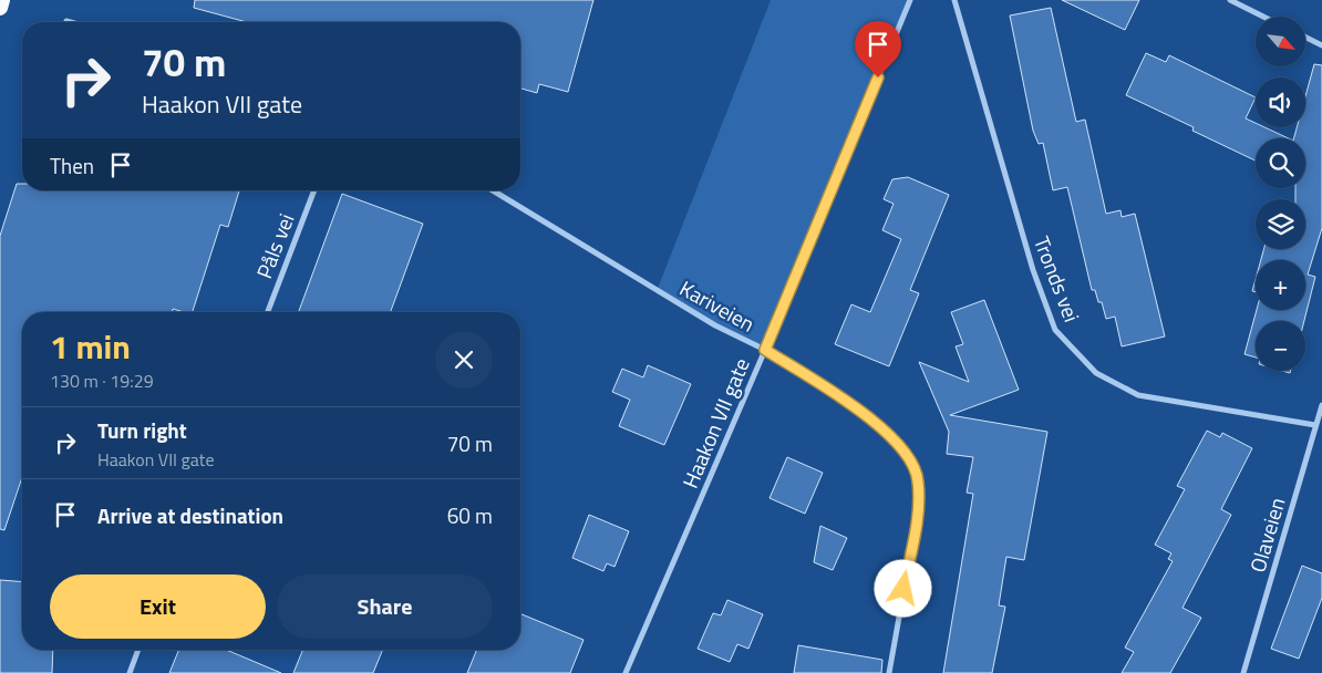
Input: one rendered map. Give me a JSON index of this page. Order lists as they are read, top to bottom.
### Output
{
  "streets": {
    "street": [
      "Påls vei",
      "Tronds vei",
      "Kariveien",
      "Haakon VII gate",
      "Olaveien"
    ]
  },
  "crossings": [
    ["Tronds vei", "Olaveien"],
    ["Kariveien", "Haakon VII gate"]
  ],
  "north": "bottom right",
  "page": {
    "map_buttons": ["+", "−"],
    "turn": ["70 m", "Haakon VII gate"],
    "then": "Then",
    "heading": ["1 min", "130 m · 19:29"],
    "list": [
      {
        "name": "Turn right",
        "note": "Haakon VII gate",
        "value": "70 m"
      },
      {
        "name": "Arrive at destination",
        "value": "60 m"
      }
    ],
    "buttons": ["Exit", "Share"]
  }
}
